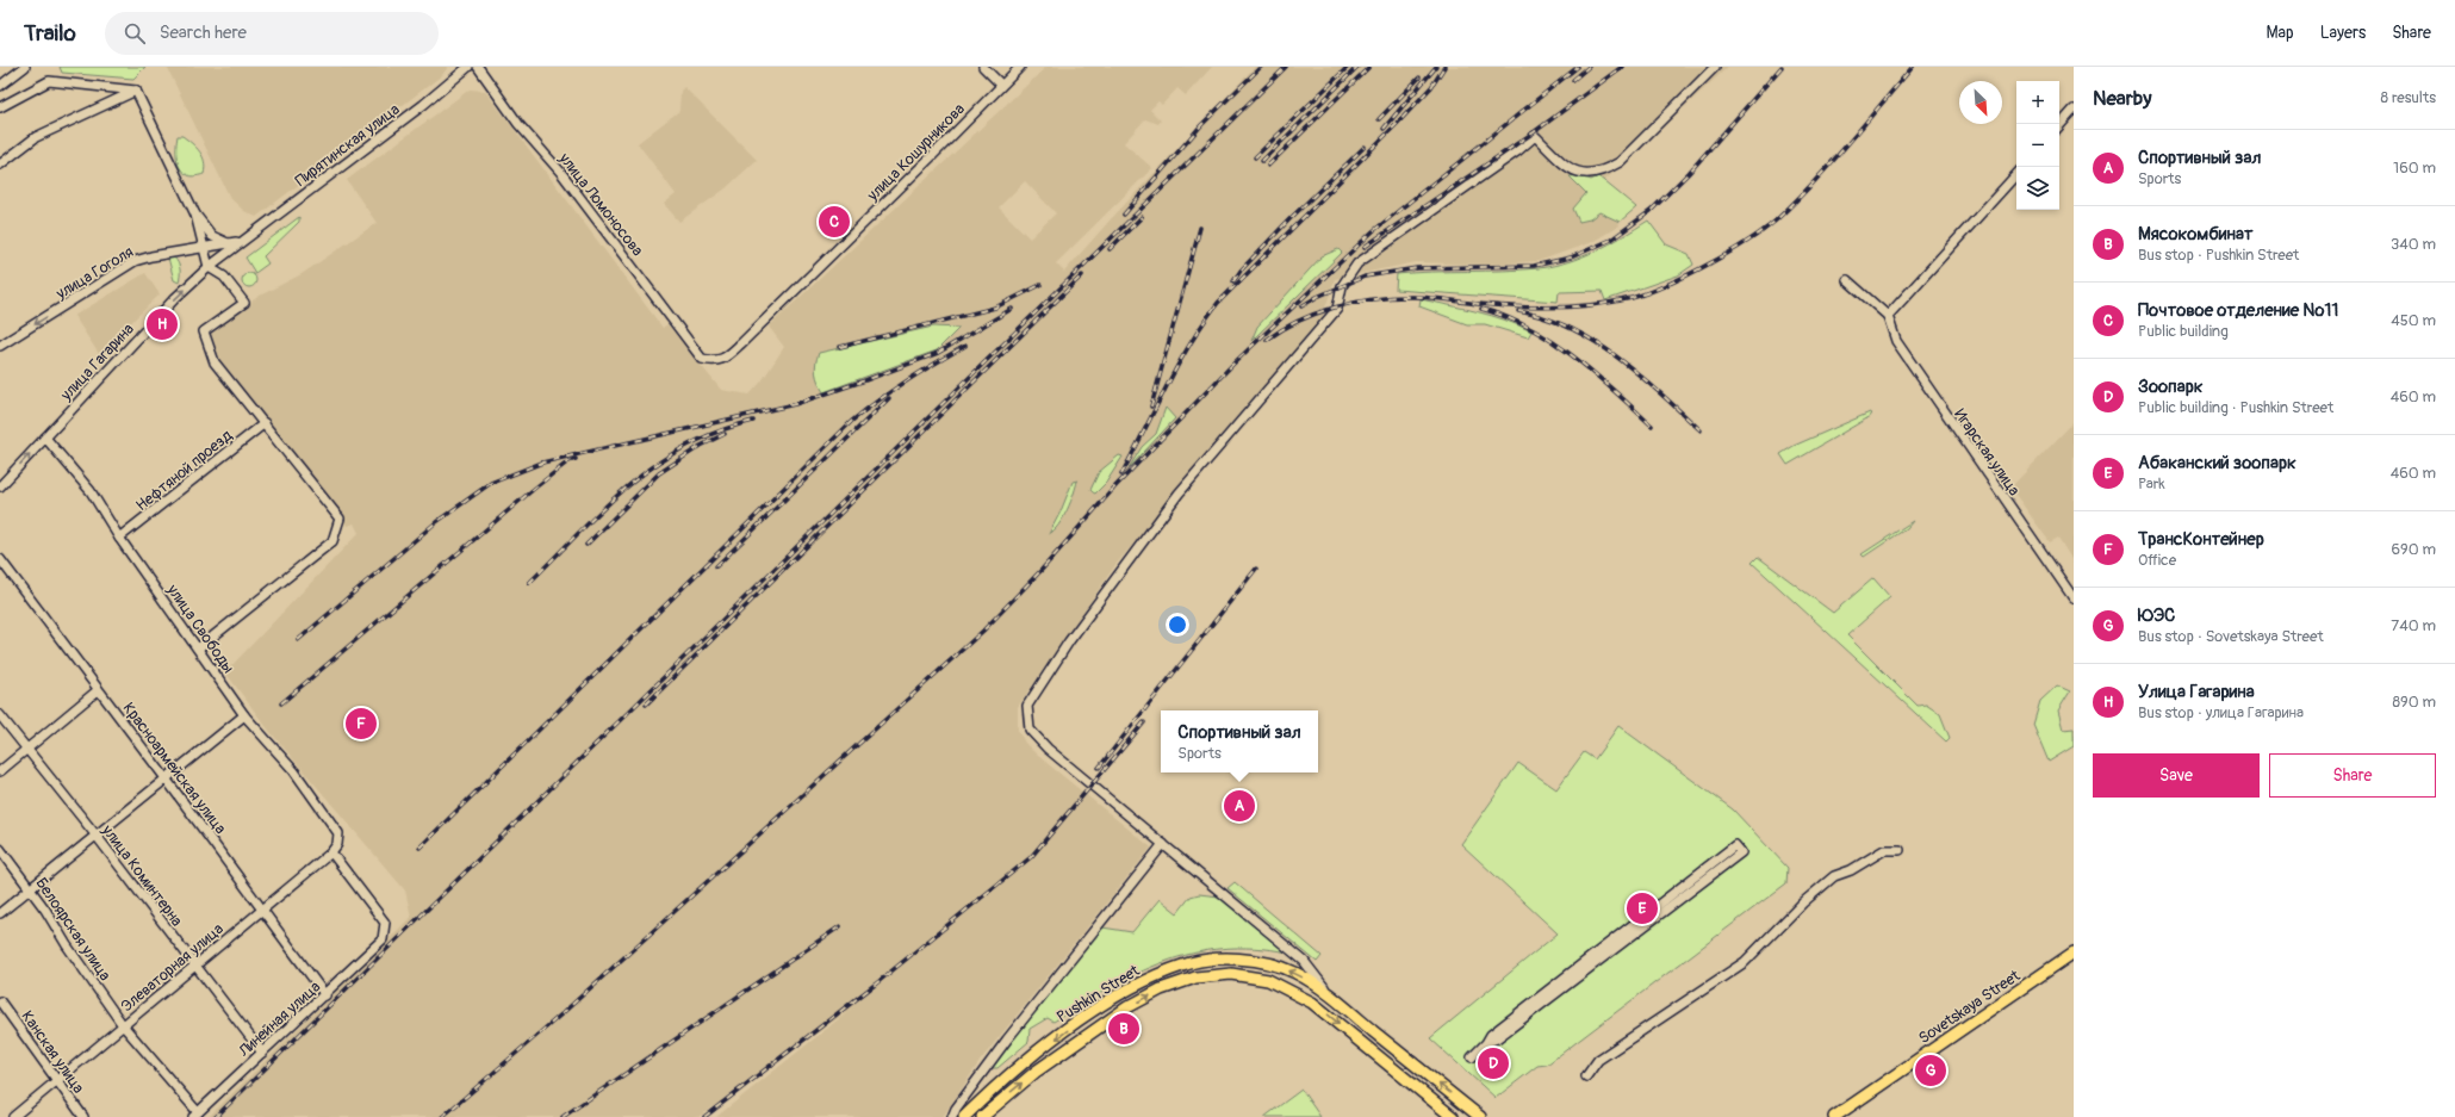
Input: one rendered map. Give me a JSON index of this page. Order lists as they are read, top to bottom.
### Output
{
  "streets": {
    "main road": ["Pushkin Street", "Sovetskaya Street"],
    "street": [
      "Пирятинская улица",
      "улица Кошурникова",
      "улица Ломоносова",
      "улица Гоголя",
      "улица Гагарина",
      "Игарская улица",
      "Нефтяной проезд",
      "улица Свободы",
      "Красноармейская улица",
      "улица Коминтерна",
      "Белоярская улица",
      "Элеваторная улица",
      "Линейная улица",
      "Канская улица"
    ]
  },
  "crossings": [
    ["Пирятинская улица", "улица Гоголя"],
    ["Пирятинская улица", "улица Гагарина"],
    ["улица Кошурникова", "улица Ломоносова"],
    ["улица Гоголя", "улица Гагарина"],
    ["улица Гагарина", "улица Свободы"],
    ["Нефтяной проезд", "улица Свободы"],
    ["улица Свободы", "Элеваторная улица"],
    ["Красноармейская улица", "Элеваторная улица"],
    ["Красноармейская улица", "Линейная улица"],
    ["улица Коминтерна", "Элеваторная улица"],
    ["улица Коминтерна", "Линейная улица"],
    ["Белоярская улица", "Элеваторная улица"],
    ["Белоярская улица", "Линейная улица"],
    ["Элеваторная улица", "Линейная улица"],
    ["Элеваторная улица", "Канская улица"]
  ],
  "one_way": ["улица Гоголя", "улица Гагарина"],
  "north": "bottom right",
  "page": {
    "header": "Trailo",
    "search": "Search here",
    "nav": ["Map", "Layers", "Share"],
    "heading": ["Nearby", "8 results"],
    "map_buttons": ["+", "−"],
    "list": [
      {
        "mark": "A",
        "name": "Спортивный зал",
        "note": "Sports",
        "value": "160 m"
      },
      {
        "mark": "B",
        "name": "Мясокомбинат",
        "note": "Bus stop · Pushkin Street",
        "value": "340 m"
      },
      {
        "mark": "C",
        "name": "Почтовое отделение №11",
        "note": "Public building",
        "value": "450 m"
      },
      {
        "mark": "D",
        "name": "Зоопарк",
        "note": "Public building · Pushkin Street",
        "value": "460 m"
      },
      {
        "mark": "E",
        "name": "Абаканский зоопарк",
        "note": "Park",
        "value": "460 m"
      },
      {
        "mark": "F",
        "name": "ТрансКонтейнер",
        "note": "Office",
        "value": "690 m"
      },
      {
        "mark": "G",
        "name": "ЮЭС",
        "note": "Bus stop · Sovetskaya Street",
        "value": "740 m"
      },
      {
        "mark": "H",
        "name": "Улица Гагарина",
        "note": "Bus stop · улица Гагарина",
        "value": "890 m"
      }
    ],
    "pins": [
      "C",
      "H",
      "F",
      "A",
      "E",
      "B",
      "D",
      "G"
    ],
    "popup": ["Спортивный зал", "Sports"],
    "buttons": ["Save", "Share"]
  }
}
